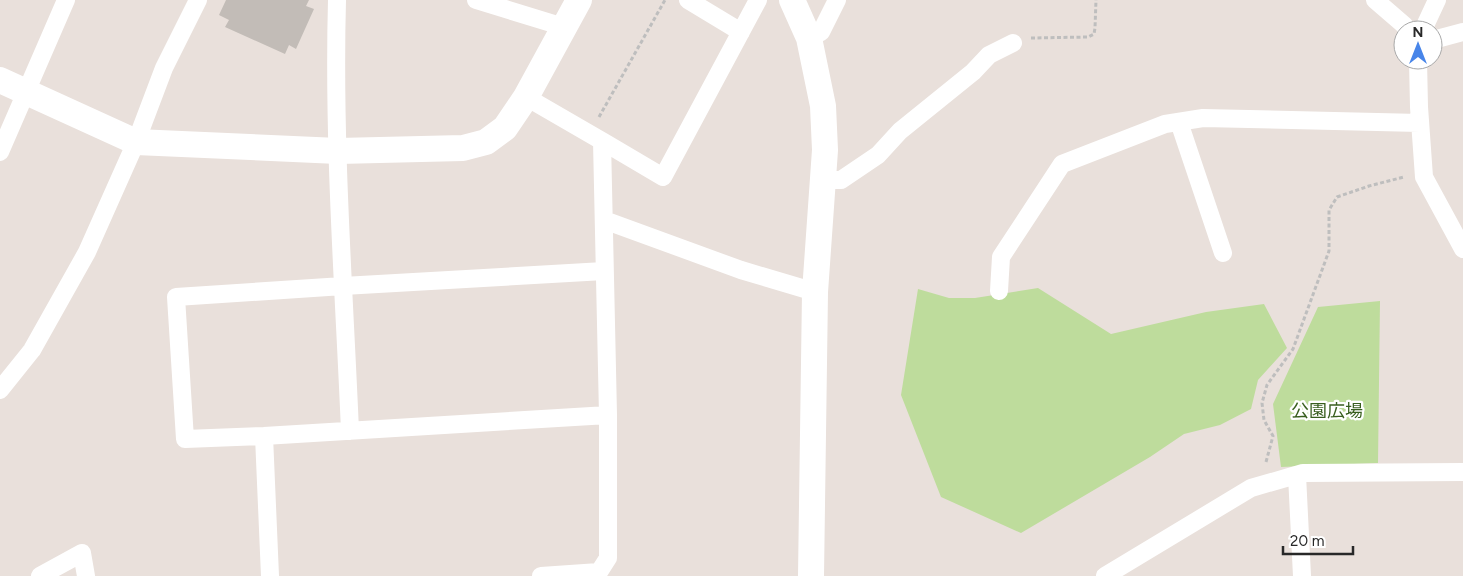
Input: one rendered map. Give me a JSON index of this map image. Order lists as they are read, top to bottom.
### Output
{
  "parks": ["公園広場"],
  "scale_bar": "20 m",
  "north": "top"
}
